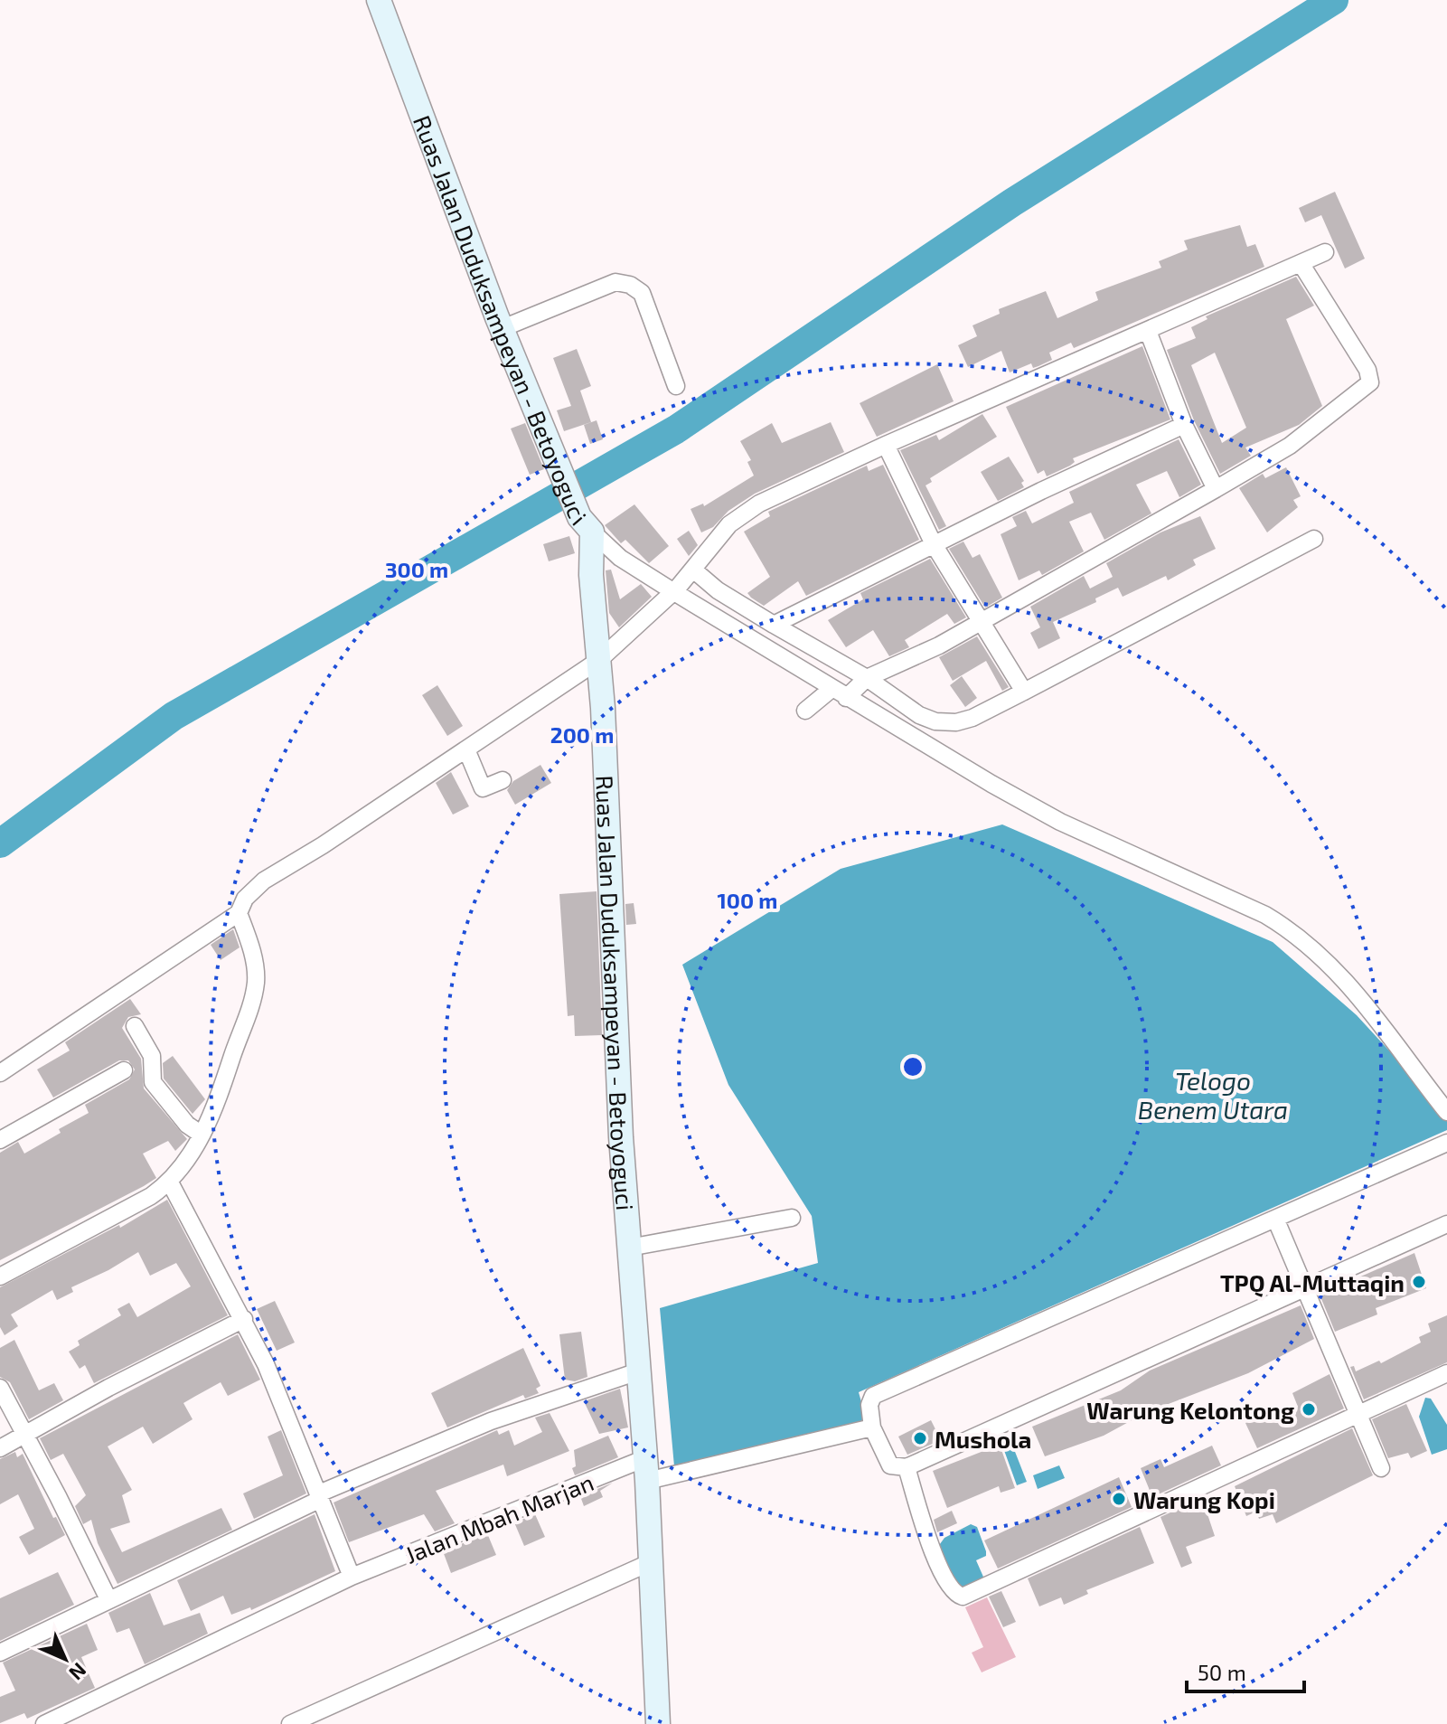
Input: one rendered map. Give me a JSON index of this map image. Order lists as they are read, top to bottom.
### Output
{
  "streets": {
    "main road": ["Ruas Jalan Duduksampeyan - Betoyoguci"],
    "street": ["Jalan Mbah Marjan"]
  },
  "crossings": [
    ["Ruas Jalan Duduksampeyan - Betoyoguci", "Jalan Mbah Marjan"]
  ],
  "water": ["Telogo Benem Utara"],
  "places": [
    "TPQ Al-Muttaqin",
    "Warung Kelontong",
    "Mushola",
    "Warung Kopi"
  ],
  "scale_bar": "50 m",
  "north": "bottom right",
  "rings": ["300 m", "200 m", "100 m"]
}
